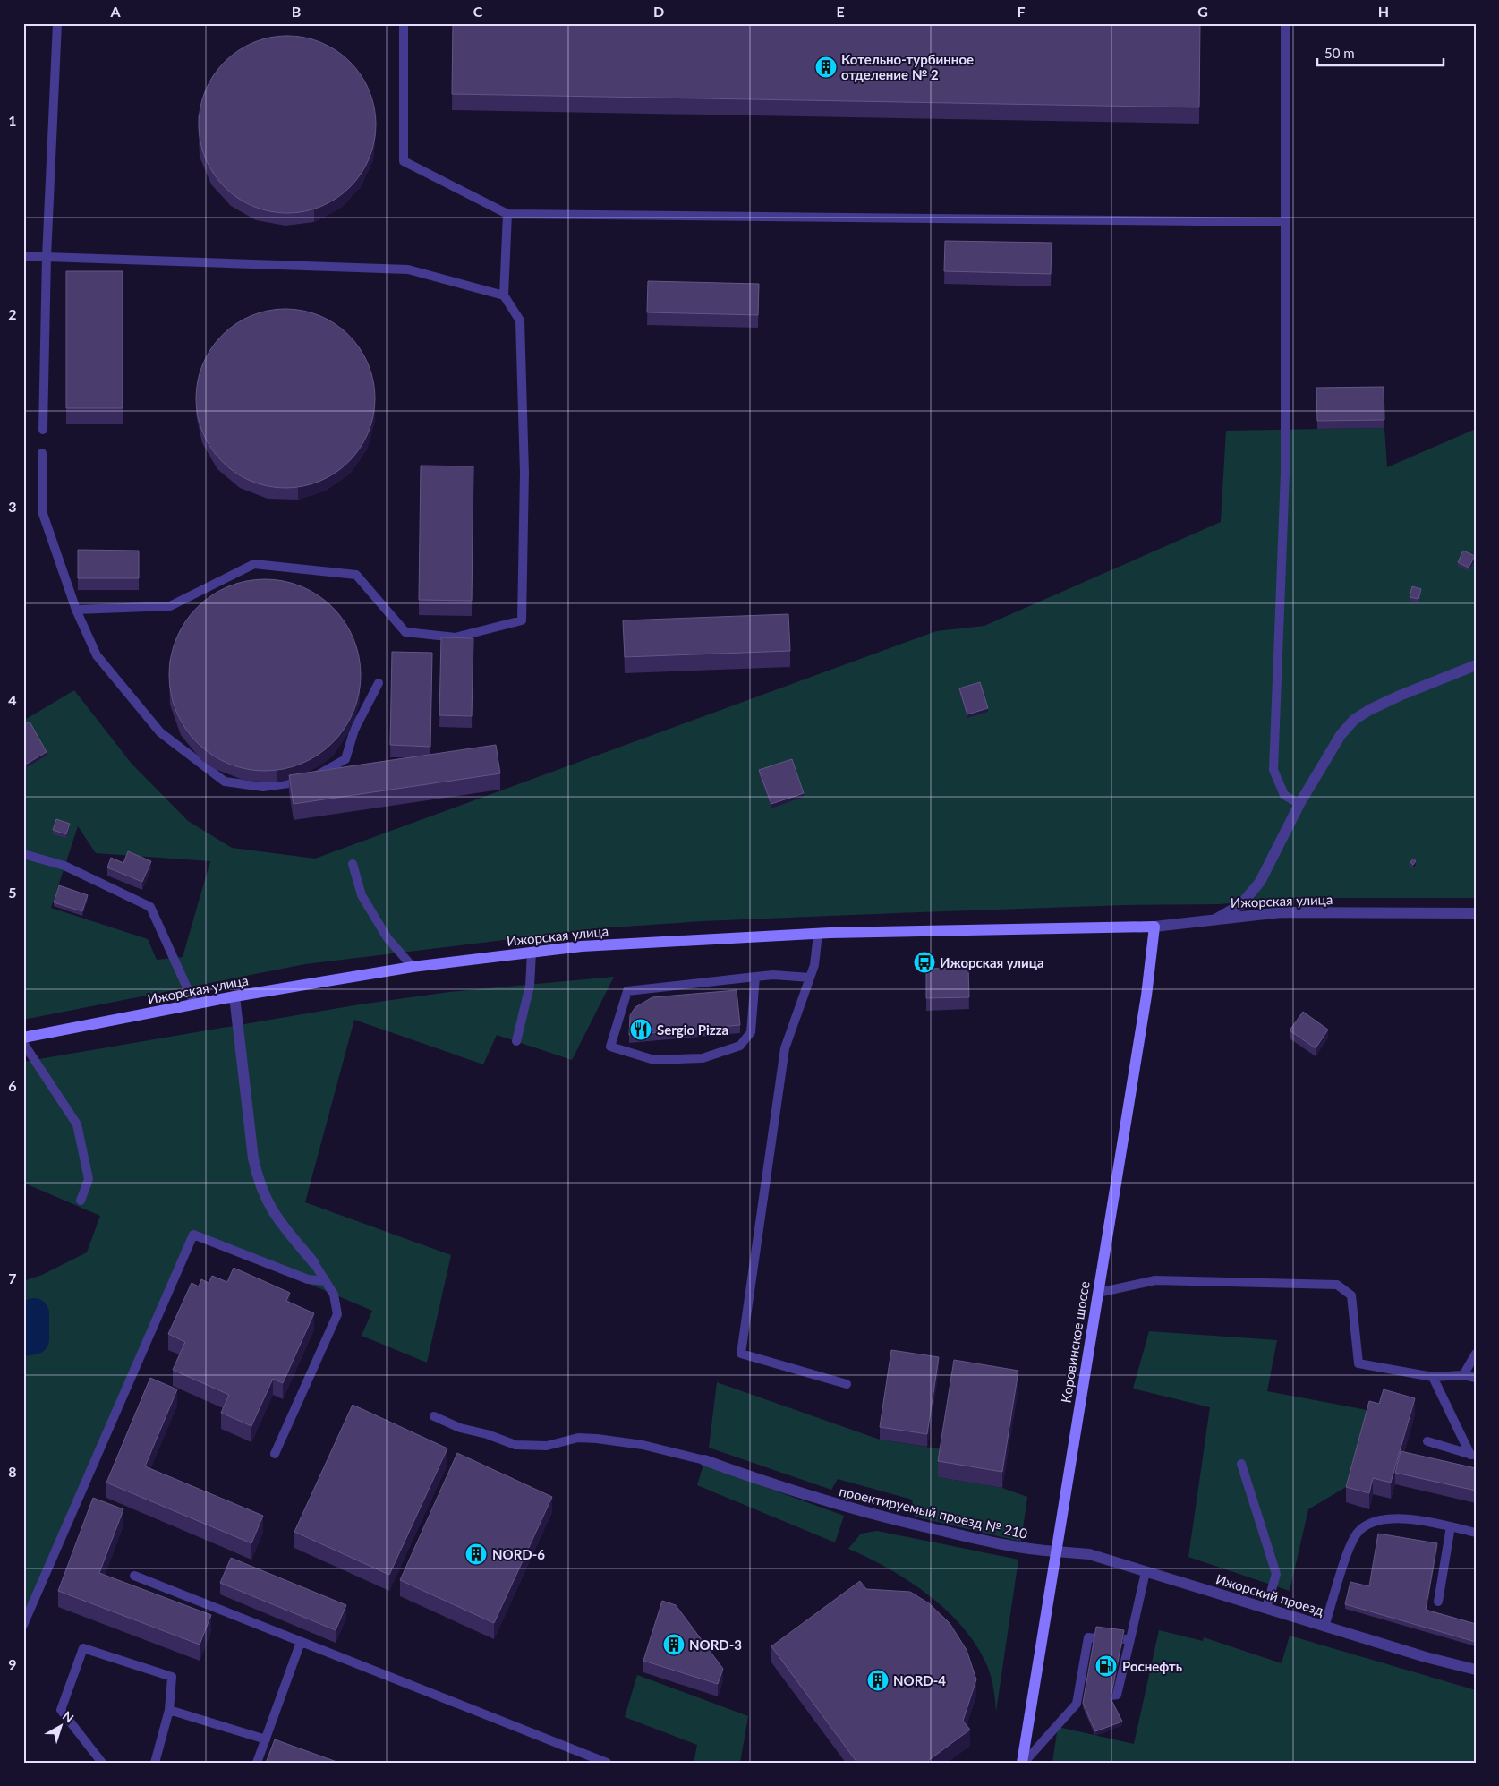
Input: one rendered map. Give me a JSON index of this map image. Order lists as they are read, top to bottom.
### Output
{
  "streets": {
    "main road": ["Ижорская улица", "Коровинское шоссе"],
    "street": ["проектируемый проезд № 210", "Ижорский проезд"]
  },
  "crossings": [
    ["Ижорская улица", "Коровинское шоссе"],
    ["Коровинское шоссе", "проектируемый проезд № 210"],
    ["Коровинское шоссе", "Ижорский проезд"],
    ["проектируемый проезд № 210", "Ижорский проезд"]
  ],
  "places": {
    "building": [
      "Котельно-турбинное отделение № 2",
      "NORD-6",
      "NORD-3",
      "NORD-4"
    ],
    "bus stop": ["Ижорская улица"],
    "restaurant": ["Sergio Pizza"],
    "fuel station": ["Роснефть"]
  },
  "scale_bar": "50 m",
  "north": "top right",
  "grid": {
    "columns": [
      "A",
      "B",
      "C",
      "D",
      "E",
      "F",
      "G",
      "H"
    ],
    "rows": [
      "1",
      "2",
      "3",
      "4",
      "5",
      "6",
      "7",
      "8",
      "9"
    ]
  }
}
